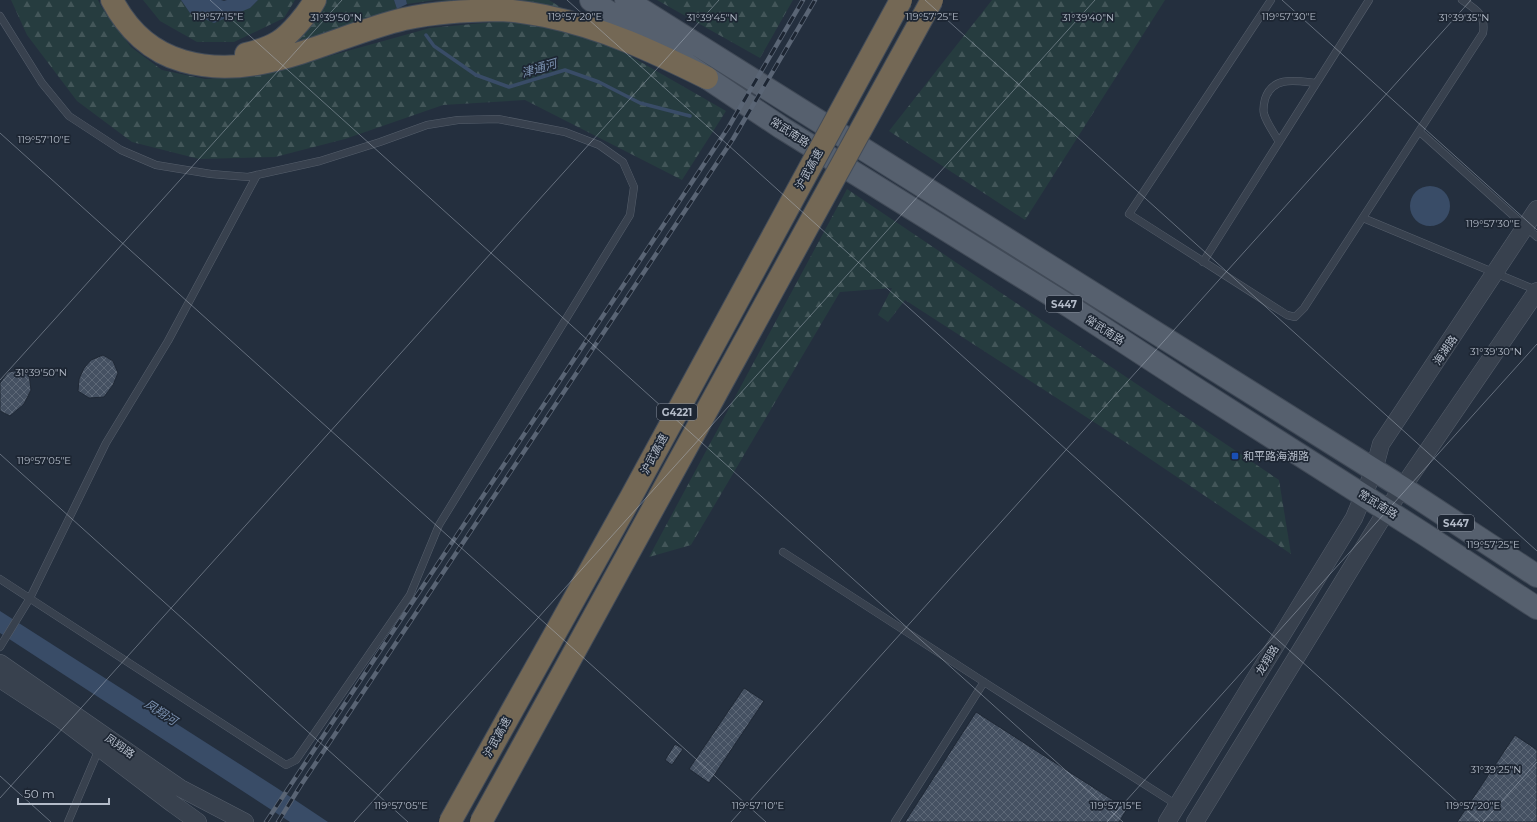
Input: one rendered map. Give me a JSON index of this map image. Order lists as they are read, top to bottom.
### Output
{
  "streets": {
    "highway": ["沪武高速", "G4221"],
    "main road": ["常武南路", "S447"],
    "street": ["海湖路", "龙翔路", "凤翔路"]
  },
  "crossings": [
    ["常武南路", "海湖路"],
    ["常武南路", "龙翔路"],
    ["S447", "海湖路"],
    ["海湖路", "龙翔路"]
  ],
  "water": ["津通河", "凤翔河"],
  "places": {
    "transit": ["和平路海湖路"]
  },
  "scale_bar": "50 m",
  "coordinates": [
    "119°57'15\"E",
    "119°57'20\"E",
    "119°57'25\"E",
    "119°57'30\"E",
    "31°39'50\"N",
    "31°39'45\"N",
    "31°39'40\"N",
    "31°39'35\"N",
    "119°57'10\"E",
    "31°39'30\"N",
    "119°57'05\"E",
    "31°39'25\"N"
  ]
}
